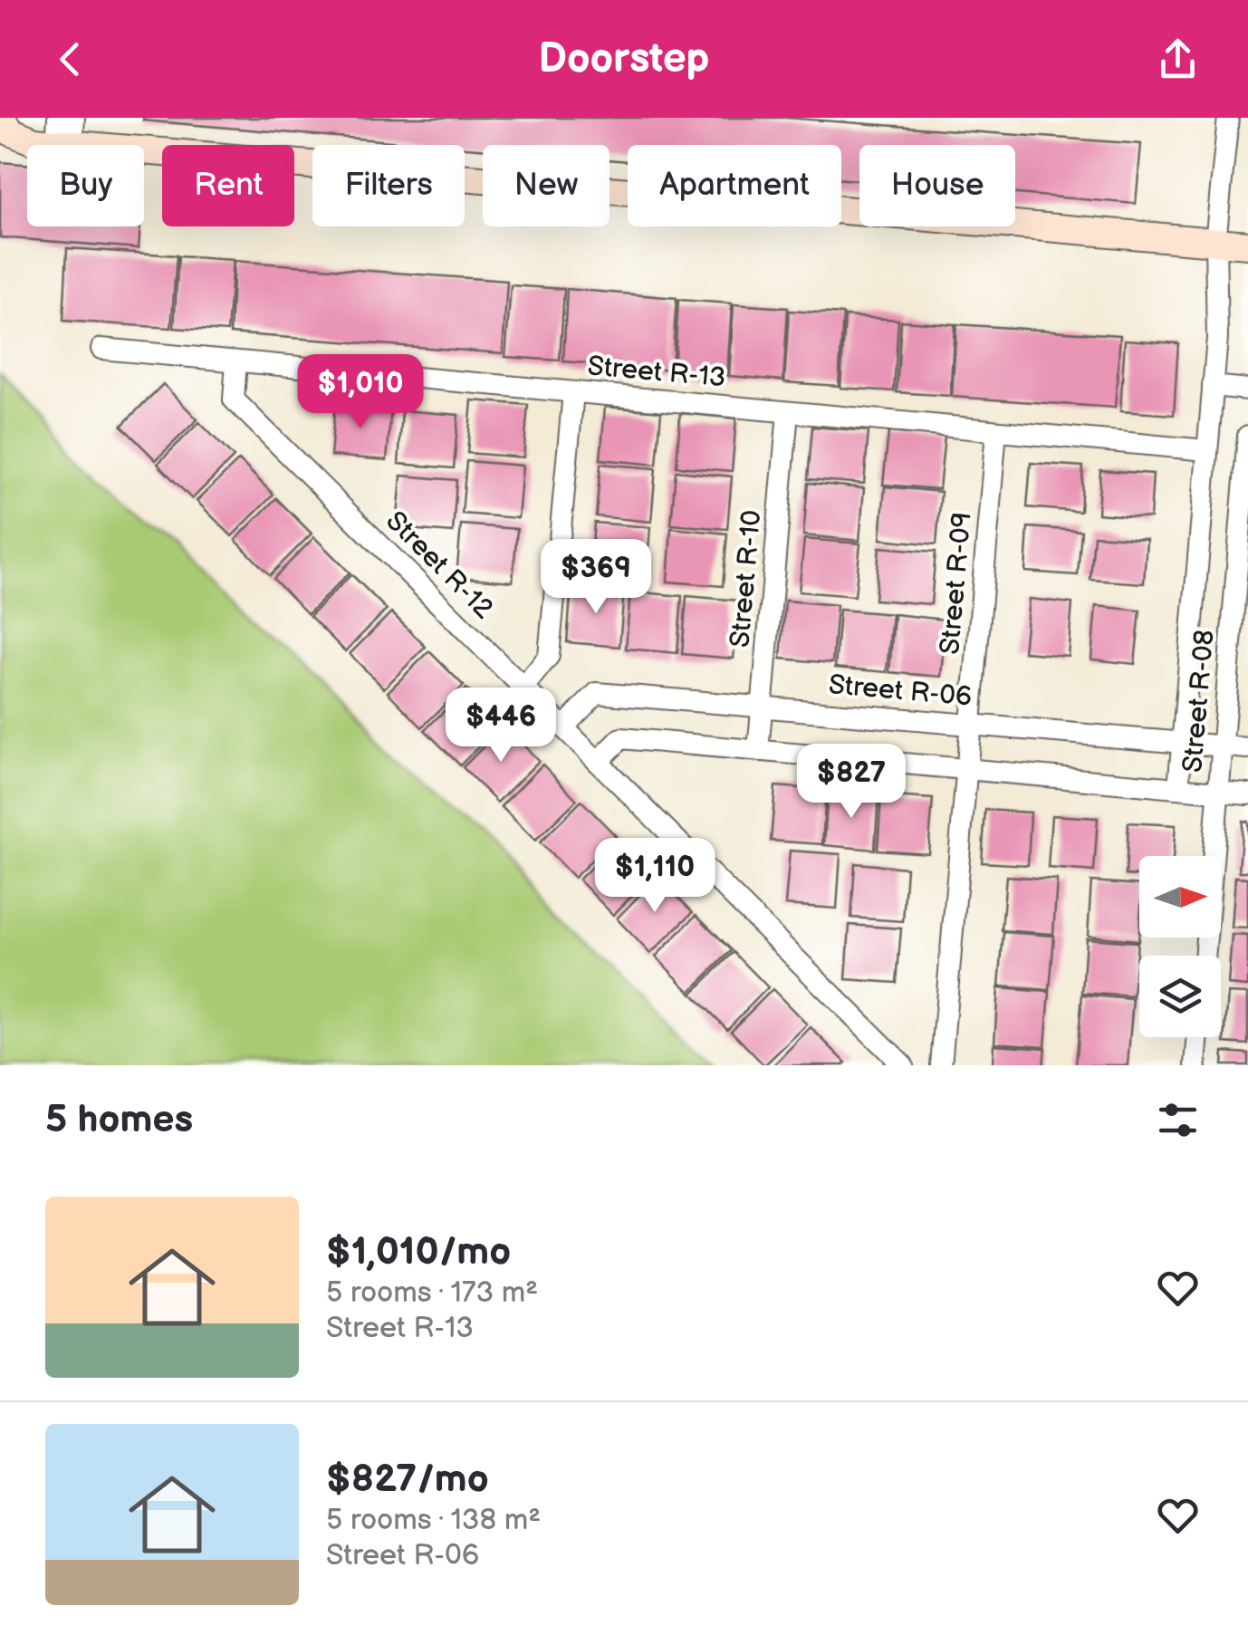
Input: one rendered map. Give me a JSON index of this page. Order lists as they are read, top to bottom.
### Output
{
  "streets": {
    "street": [
      "Street R-13",
      "Street R-12",
      "Street R-10",
      "Street R-09",
      "Street R-06",
      "Street R-08"
    ]
  },
  "crossings": [
    ["Street R-13", "Street R-12"],
    ["Street R-13", "Street R-10"],
    ["Street R-13", "Street R-09"],
    ["Street R-13", "Street R-08"],
    ["Street R-12", "Street R-06"],
    ["Street R-10", "Street R-06"],
    ["Street R-09", "Street R-06"],
    ["Street R-06", "Street R-08"]
  ],
  "north": "right",
  "page": {
    "header": "Doorstep",
    "chip": [
      "Buy",
      "Rent",
      "Filters",
      "New",
      "Apartment",
      "House"
    ],
    "price": [
      "$1,010",
      "$369",
      "$446",
      "$827",
      "$1,110"
    ],
    "heading": "5 homes",
    "list": [
      {
        "name": "$1,010/mo",
        "note": "5 rooms · 173 m² · Street R-13"
      },
      {
        "name": "$827/mo",
        "note": "5 rooms · 138 m² · Street R-06"
      }
    ]
  }
}
